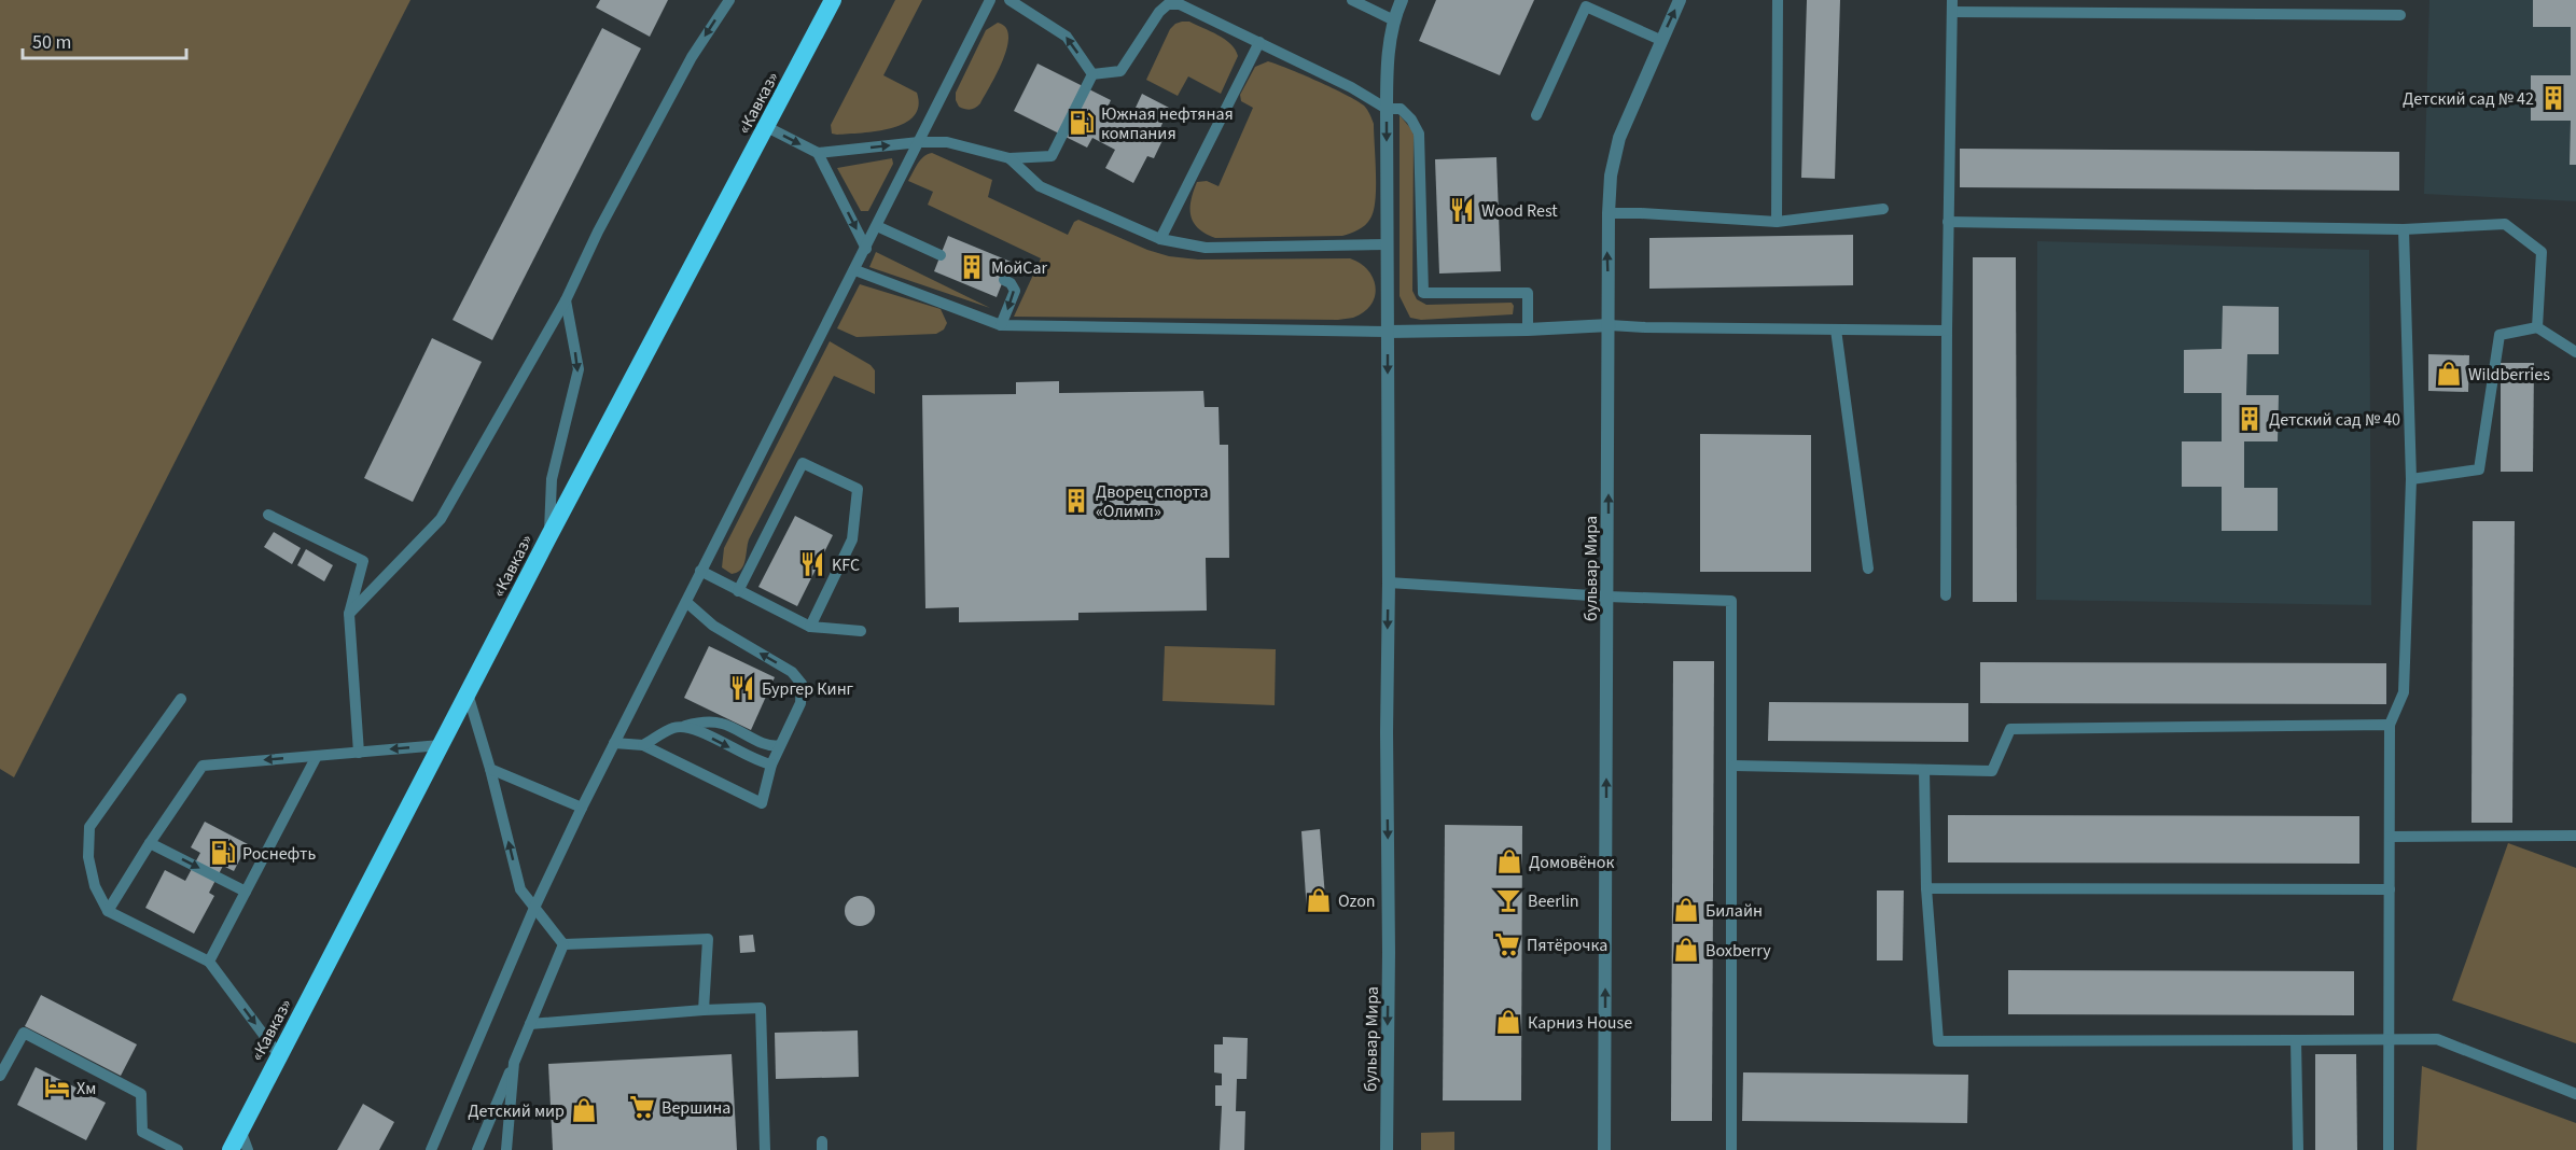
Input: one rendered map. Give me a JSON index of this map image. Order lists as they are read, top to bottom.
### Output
{
  "streets": {
    "highway": ["«Кавказ»"],
    "street": ["бульвар Мира"]
  },
  "places": {
    "building": [
      "Детский сад № 42",
      "МойCar",
      "Детский сад № 40",
      "Дворец спорта «Олимп»"
    ],
    "fuel station": ["Южная нефтяная компания", "Роснефть"],
    "restaurant": ["Wood Rest", "KFC", "Бургер Кинг"],
    "shop": [
      "Wildberries",
      "Домовёнок",
      "Ozon",
      "Билайн",
      "Boxberry",
      "Карниз House",
      "Детский мир"
    ],
    "bar": ["Beerlin"],
    "supermarket": ["Пятёрочка", "Вершина"],
    "hotel": ["Хм"]
  },
  "scale_bar": "50 m"
}
